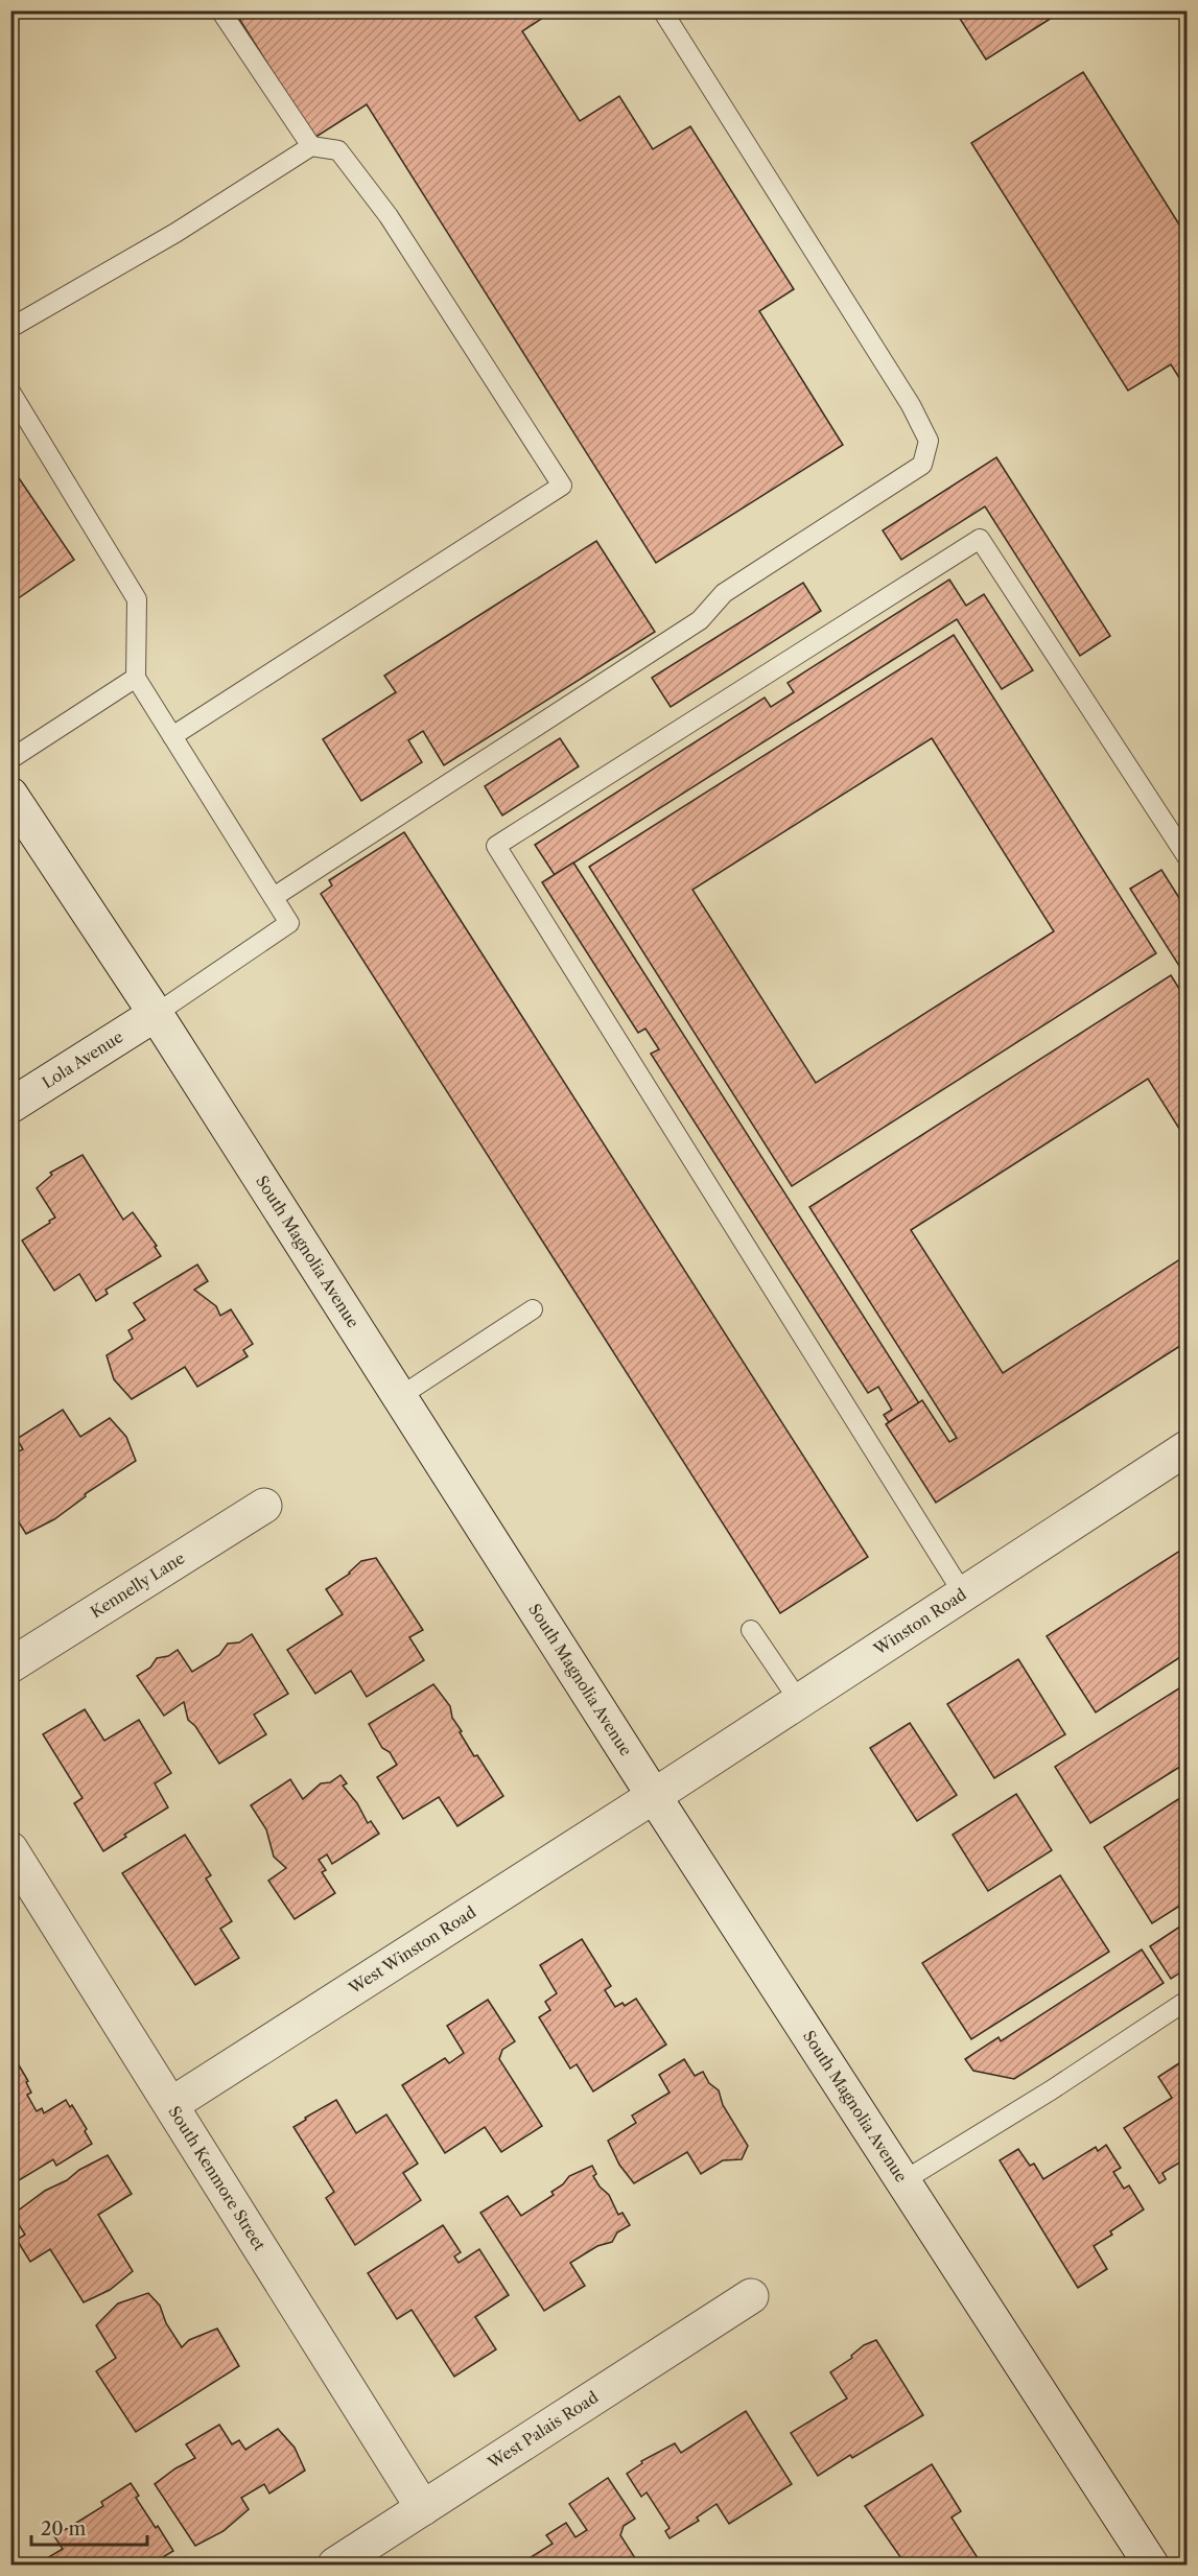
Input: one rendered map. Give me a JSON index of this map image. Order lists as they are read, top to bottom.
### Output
{
  "streets": {
    "street": [
      "Lola Avenue",
      "South Magnolia Avenue",
      "Kennelly Lane",
      "Winston Road",
      "West Winston Road",
      "South Kenmore Street",
      "West Palais Road"
    ]
  },
  "crossings": [
    ["Lola Avenue", "South Magnolia Avenue"],
    ["South Magnolia Avenue", "Winston Road"],
    ["South Magnolia Avenue", "West Winston Road"],
    ["Winston Road", "West Winston Road"],
    ["West Winston Road", "South Kenmore Street"],
    ["South Kenmore Street", "West Palais Road"]
  ],
  "scale_bar": "20 m"
}
